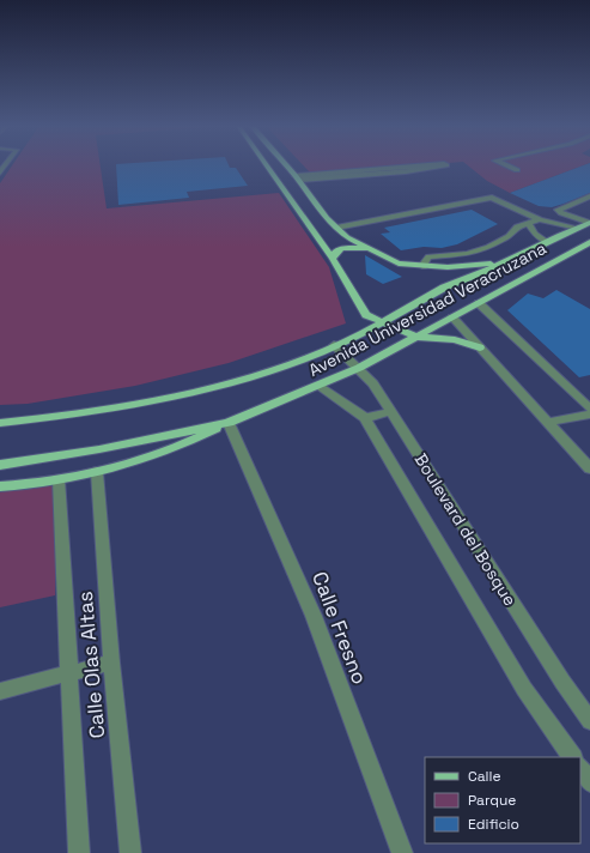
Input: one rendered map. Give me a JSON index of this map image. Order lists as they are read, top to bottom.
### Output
{
  "streets": {
    "main road": ["Avenida Universidad Veracruzana"],
    "street": ["Boulevard del Bosque", "Calle Fresno", "Calle Olas Altas"]
  },
  "crossings": [
    ["Avenida Universidad Veracruzana", "Boulevard del Bosque"],
    ["Avenida Universidad Veracruzana", "Calle Fresno"]
  ],
  "legend": ["Calle", "Parque", "Edificio"]
}
